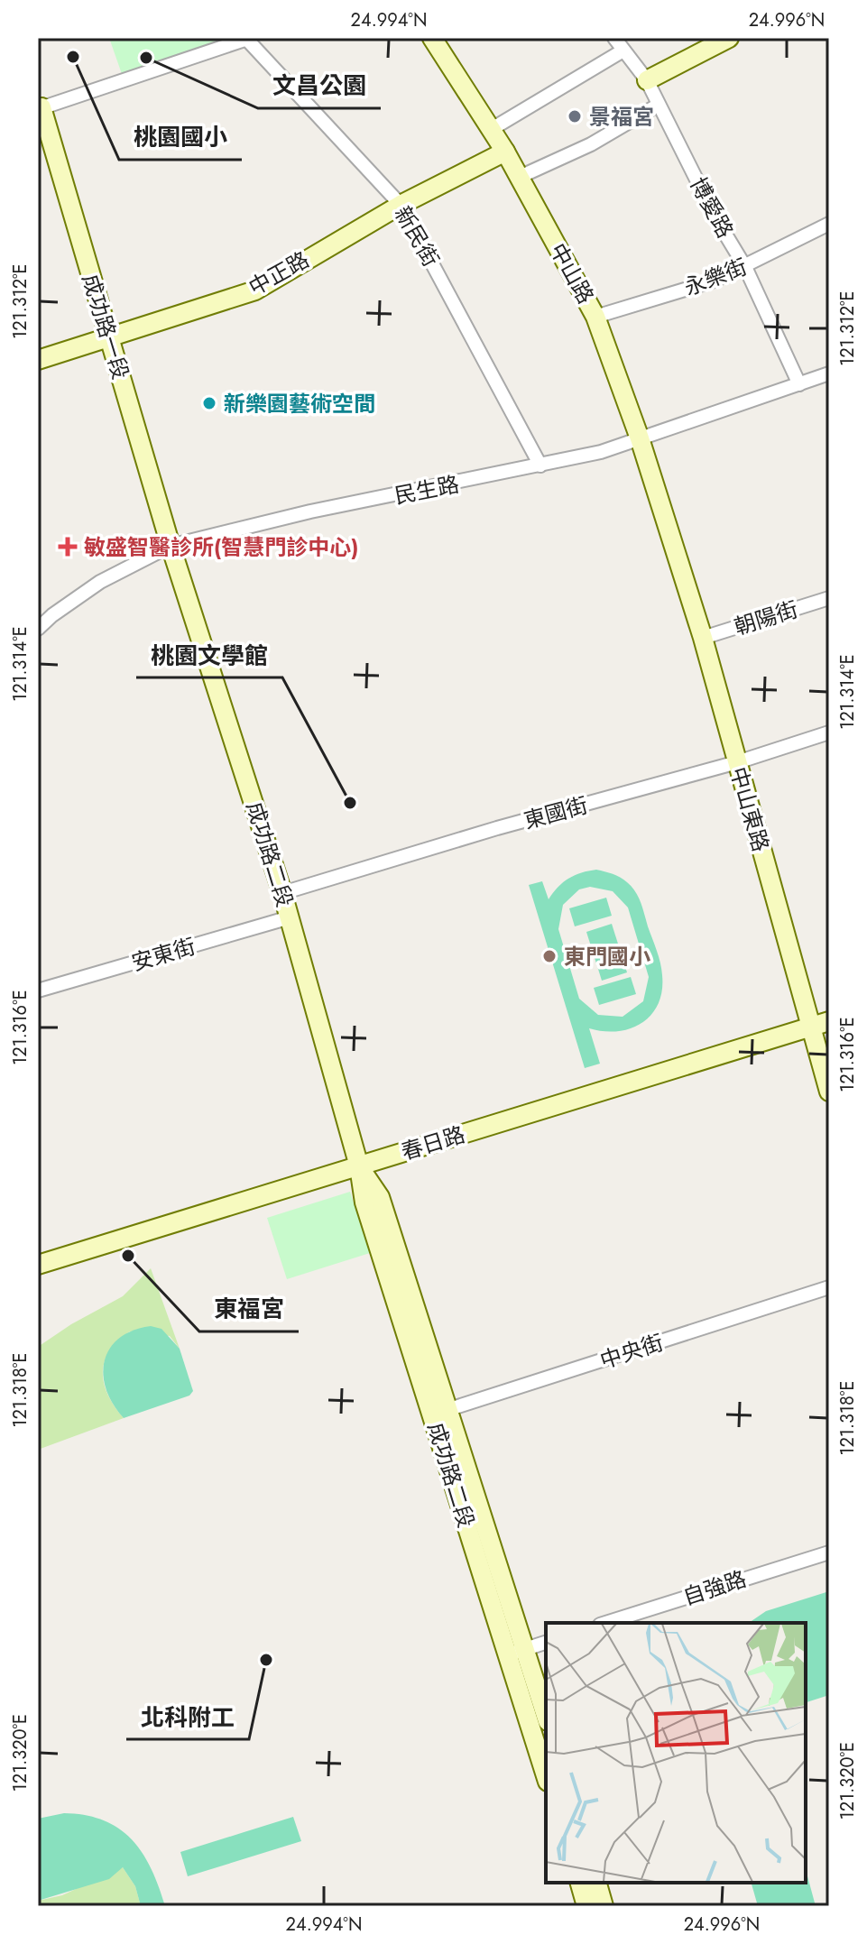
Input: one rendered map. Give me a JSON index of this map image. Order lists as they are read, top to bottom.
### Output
{
  "streets": {
    "street": [
      "博愛路",
      "新民街",
      "中正路",
      "中山路",
      "永樂街",
      "成功路一段",
      "民生路",
      "朝陽街",
      "中山東路",
      "東國街",
      "成功路二段",
      "安東街",
      "春日路",
      "中央街",
      "自強路"
    ]
  },
  "crossings": [
    ["博愛路", "永樂街"],
    ["博愛路", "民生路"],
    ["新民街", "中正路"],
    ["新民街", "民生路"],
    ["中正路", "中山路"],
    ["中正路", "成功路一段"],
    ["中山路", "永樂街"],
    ["中山路", "民生路"],
    ["中山路", "中山東路"],
    ["成功路一段", "民生路"],
    ["成功路一段", "成功路二段"],
    ["民生路", "成功路二段"],
    ["朝陽街", "中山東路"],
    ["中山東路", "東國街"],
    ["中山東路", "春日路"],
    ["東國街", "成功路二段"],
    ["成功路二段", "安東街"],
    ["成功路二段", "春日路"],
    ["成功路二段", "中央街"]
  ],
  "places": {
    "other": [
      "桃園國小",
      "文昌公園",
      "景福宮",
      "新樂園藝術空間",
      "桃園文學館",
      "東門國小",
      "東福宮",
      "北科附工"
    ],
    "health": ["敏盛智醫診所(智慧門診中心)"]
  },
  "coordinates": [
    "24.994°N",
    "24.996°N",
    "121.312°E",
    "121.314°E",
    "121.316°E",
    "121.318°E",
    "121.320°E"
  ]
}
